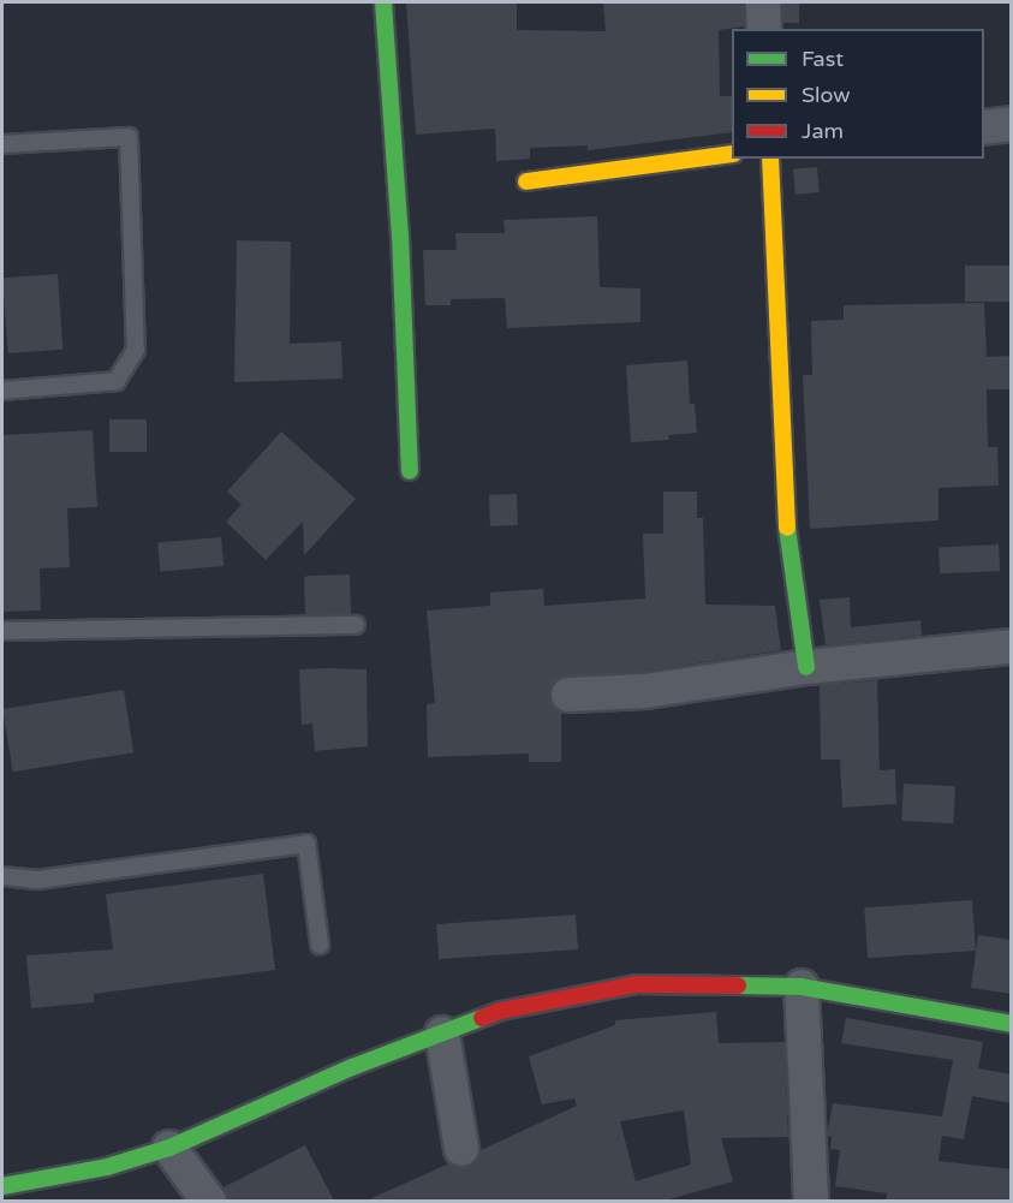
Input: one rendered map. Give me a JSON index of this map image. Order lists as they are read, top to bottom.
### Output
{
  "legend": ["Fast", "Slow", "Jam"]
}
